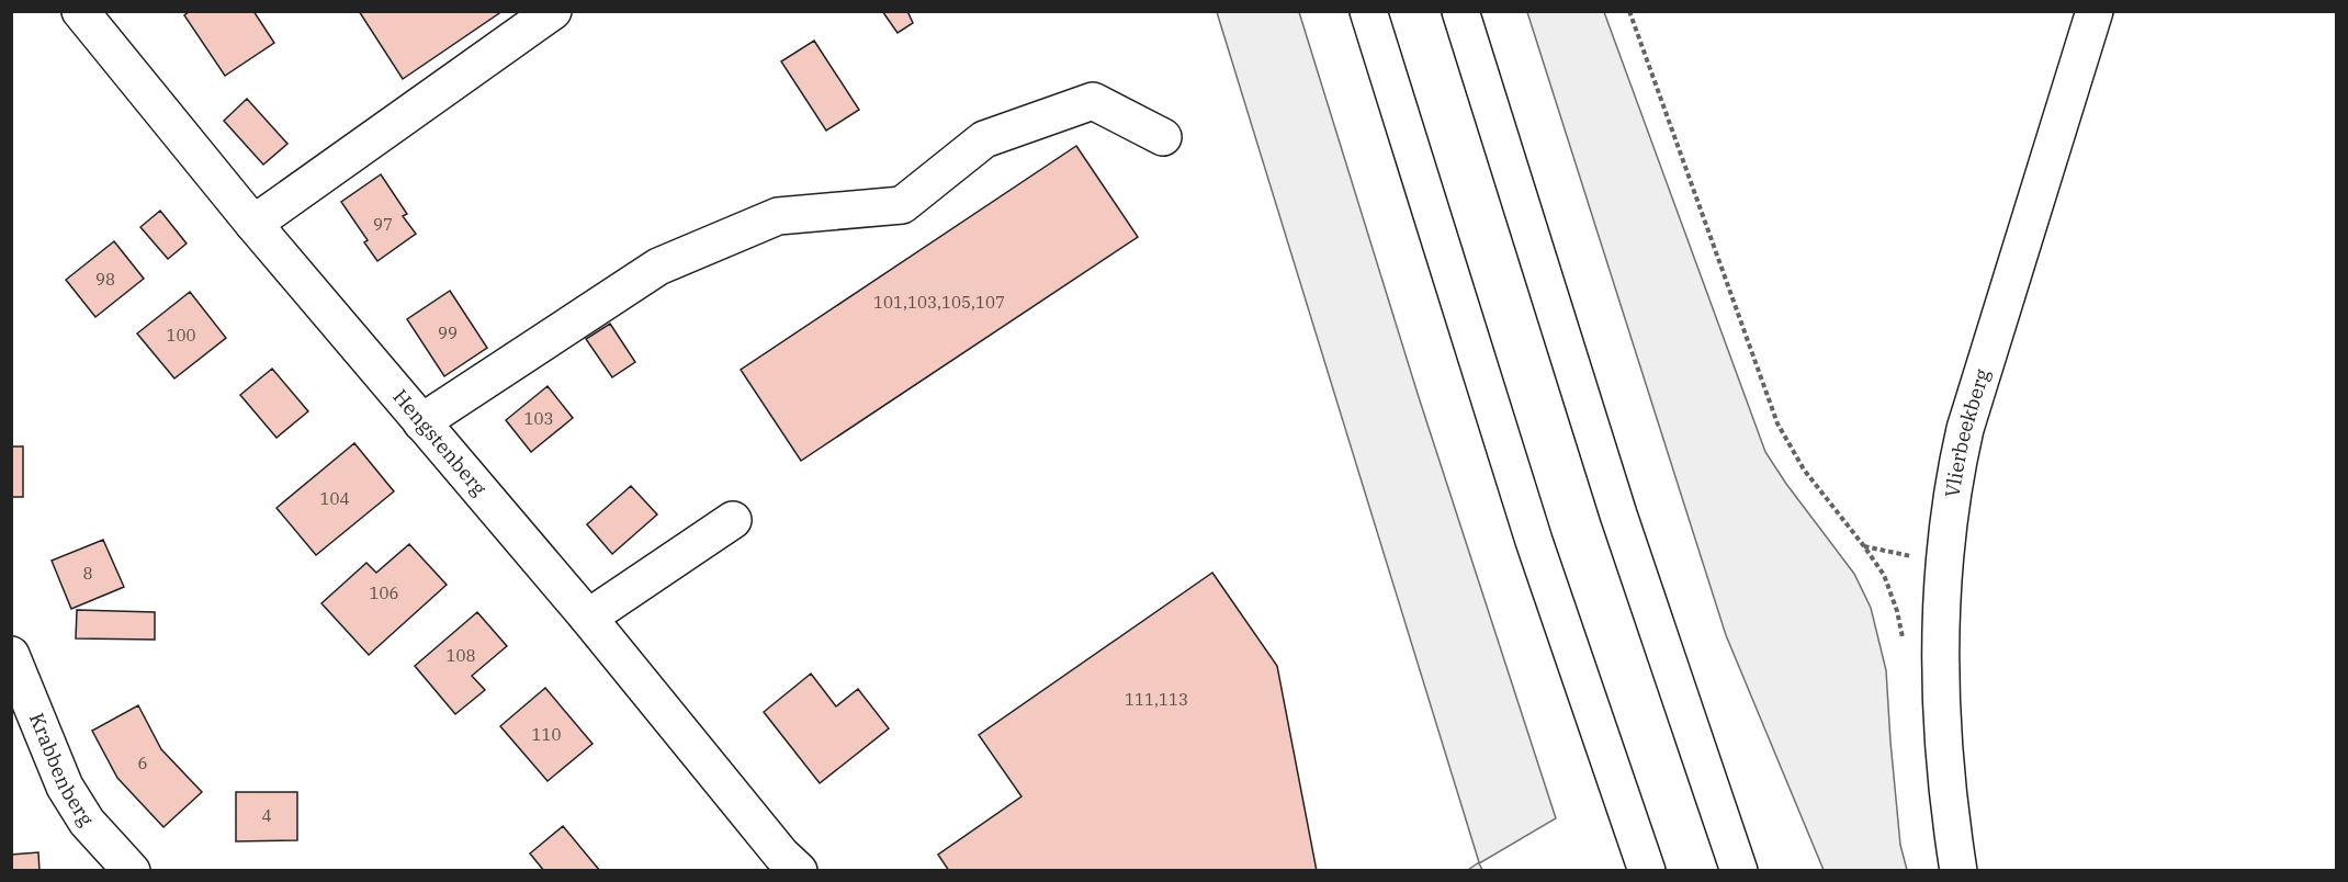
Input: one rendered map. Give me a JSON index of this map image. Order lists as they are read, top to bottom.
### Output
{
  "streets": {
    "main road": ["Vlierbeekberg", "Hengstenberg", "Krabbenberg"]
  },
  "house_numbers": [
    "97",
    "98",
    "101,103,105,107",
    "99",
    "100",
    "103",
    "104",
    "8",
    "106",
    "108",
    "111,113",
    "110",
    "6",
    "4"
  ]
}
